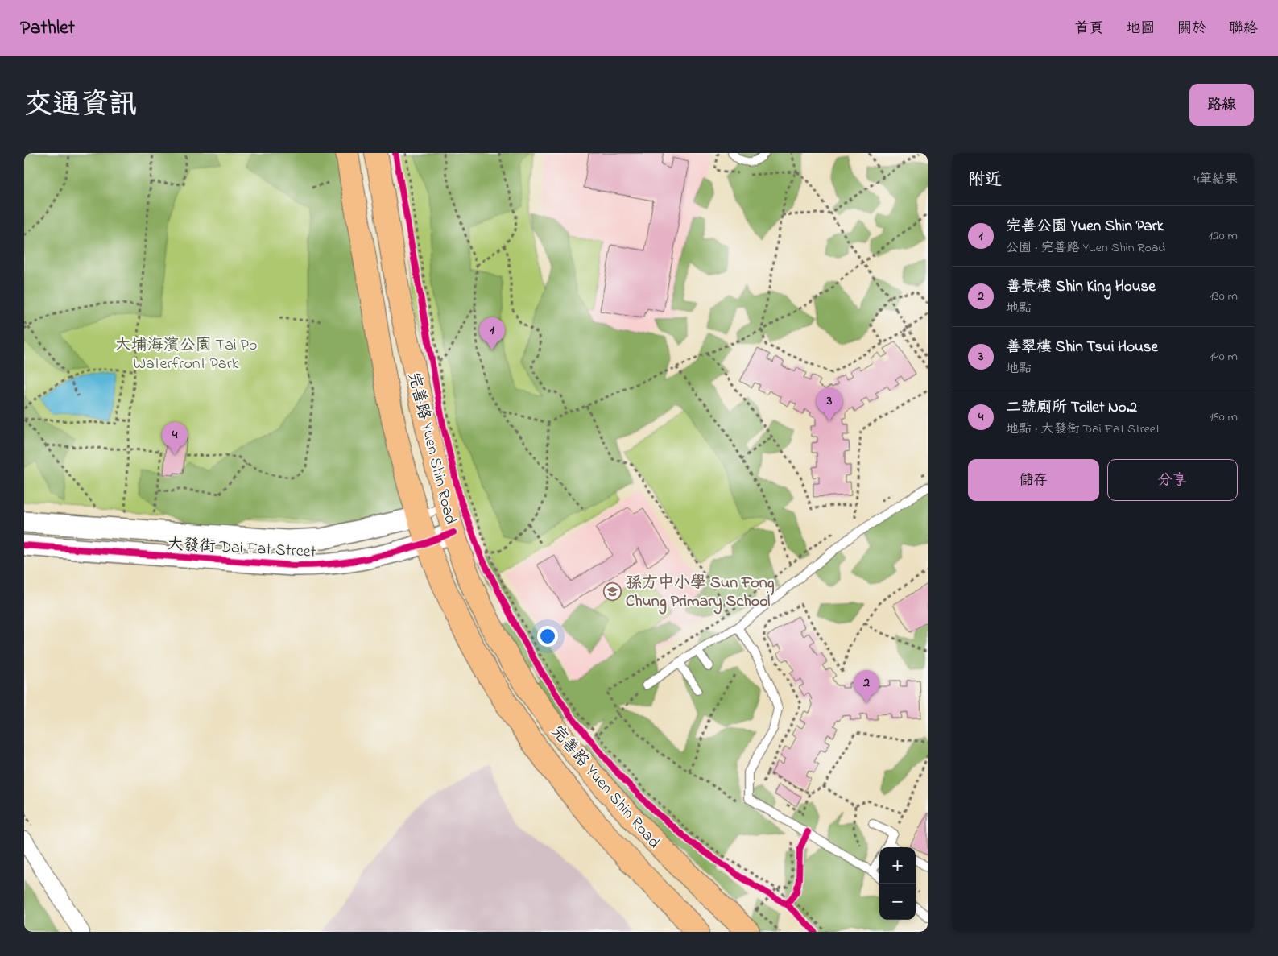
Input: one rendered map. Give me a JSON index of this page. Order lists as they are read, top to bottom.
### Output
{
  "streets": {
    "main road": ["完善路 Yuen Shin Road"],
    "street": ["大發街 Dai Fat Street"]
  },
  "crossings": [
    ["完善路 Yuen Shin Road", "大發街 Dai Fat Street"]
  ],
  "parks": ["大埔海濱公園 Tai Po Waterfront Park"],
  "places": {
    "school or university": ["孫方中小學 Sun Fong Chung Primary School"]
  },
  "page": {
    "header": "Pathlet",
    "nav": [
      "首頁",
      "地圖",
      "關於",
      "聯絡"
    ],
    "title": "交通資訊",
    "buttons": [
      "路線",
      ["儲存", "分享"]
    ],
    "heading": ["附近", "4筆結果"],
    "list": [
      {
        "mark": "1",
        "name": "完善公園 Yuen Shin Park",
        "note": "公園 · 完善路 Yuen Shin Road",
        "value": "120 m"
      },
      {
        "mark": "2",
        "name": "善景樓 Shin King House",
        "note": "地點",
        "value": "130 m"
      },
      {
        "mark": "3",
        "name": "善翠樓 Shin Tsui House",
        "note": "地點",
        "value": "140 m"
      },
      {
        "mark": "4",
        "name": "二號廁所 Toilet No.2",
        "note": "地點 · 大發街 Dai Fat Street",
        "value": "160 m"
      }
    ],
    "pins": [
      "1",
      "3",
      "4",
      "2"
    ],
    "map_buttons": ["+", "−"]
  }
}
